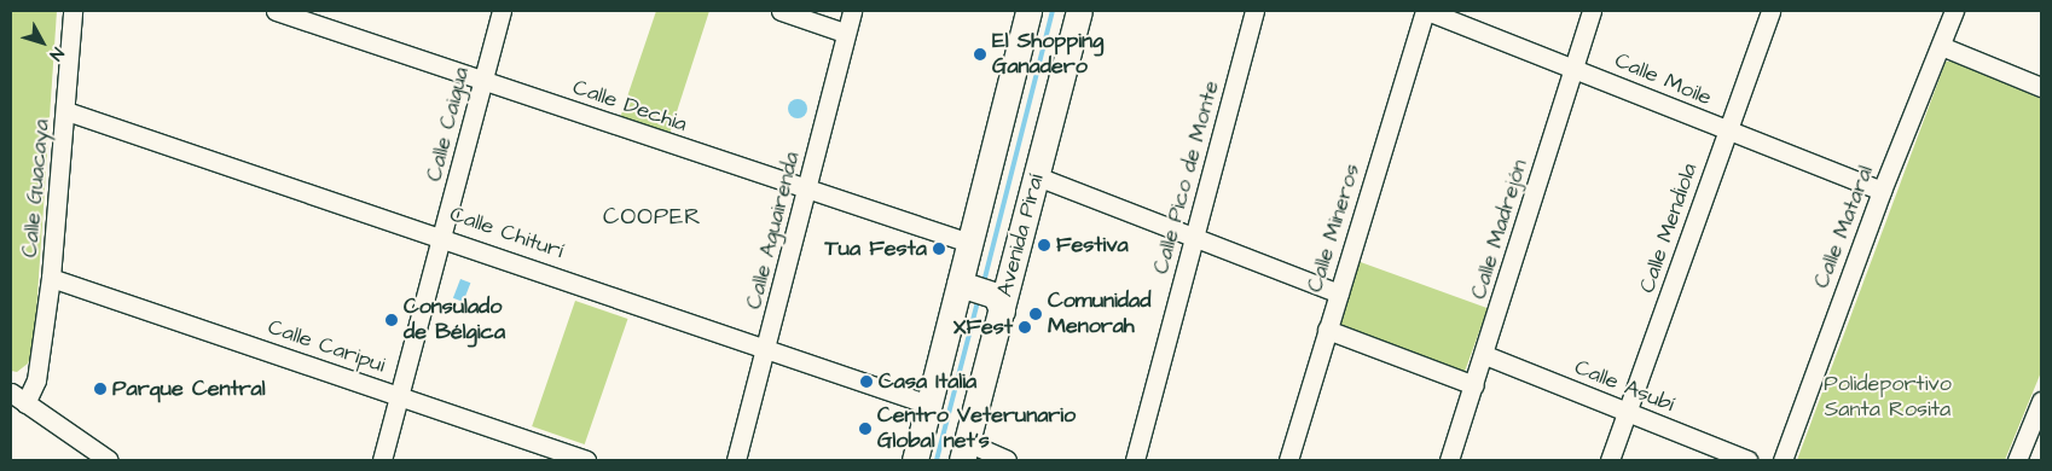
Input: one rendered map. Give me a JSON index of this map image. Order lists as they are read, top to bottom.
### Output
{
  "streets": {
    "main road": ["Avenida Piraí"],
    "street": [
      "Calle Moile",
      "Calle Dechia",
      "Calle Caigua",
      "Calle Pico de Monte",
      "Calle Guacaya",
      "Calle Mataral",
      "Calle Mineros",
      "Calle Mendiola",
      "Calle Madrejón",
      "Calle Aguairenda",
      "Calle Chiturí",
      "Calle Caripui",
      "Calle Asubí"
    ]
  },
  "crossings": [
    ["Calle Moile", "Calle Mataral"],
    ["Calle Moile", "Calle Mineros"],
    ["Calle Moile", "Calle Mendiola"],
    ["Calle Moile", "Calle Madrejón"],
    ["Calle Dechia", "Calle Caigua"],
    ["Calle Dechia", "Calle Aguairenda"],
    ["Calle Dechia", "Avenida Piraí"],
    ["Calle Caigua", "Calle Chiturí"],
    ["Calle Caigua", "Calle Caripui"],
    ["Calle Guacaya", "Calle Chiturí"],
    ["Calle Guacaya", "Calle Caripui"],
    ["Calle Mendiola", "Calle Asubí"],
    ["Calle Madrejón", "Calle Asubí"],
    ["Calle Aguairenda", "Calle Chiturí"],
    ["Calle Chiturí", "Avenida Piraí"]
  ],
  "districts": ["COOPER"],
  "parks": ["Polideportivo Santa Rosita"],
  "places": [
    "El Shopping Ganadero",
    "Festiva",
    "Tua Festa",
    "Comunidad Menorah",
    "Consulado de Bélgica",
    "XFest",
    "Casa Italia",
    "Parque Central",
    "Centro Veterunario Global net's"
  ],
  "north": "bottom right"
}
